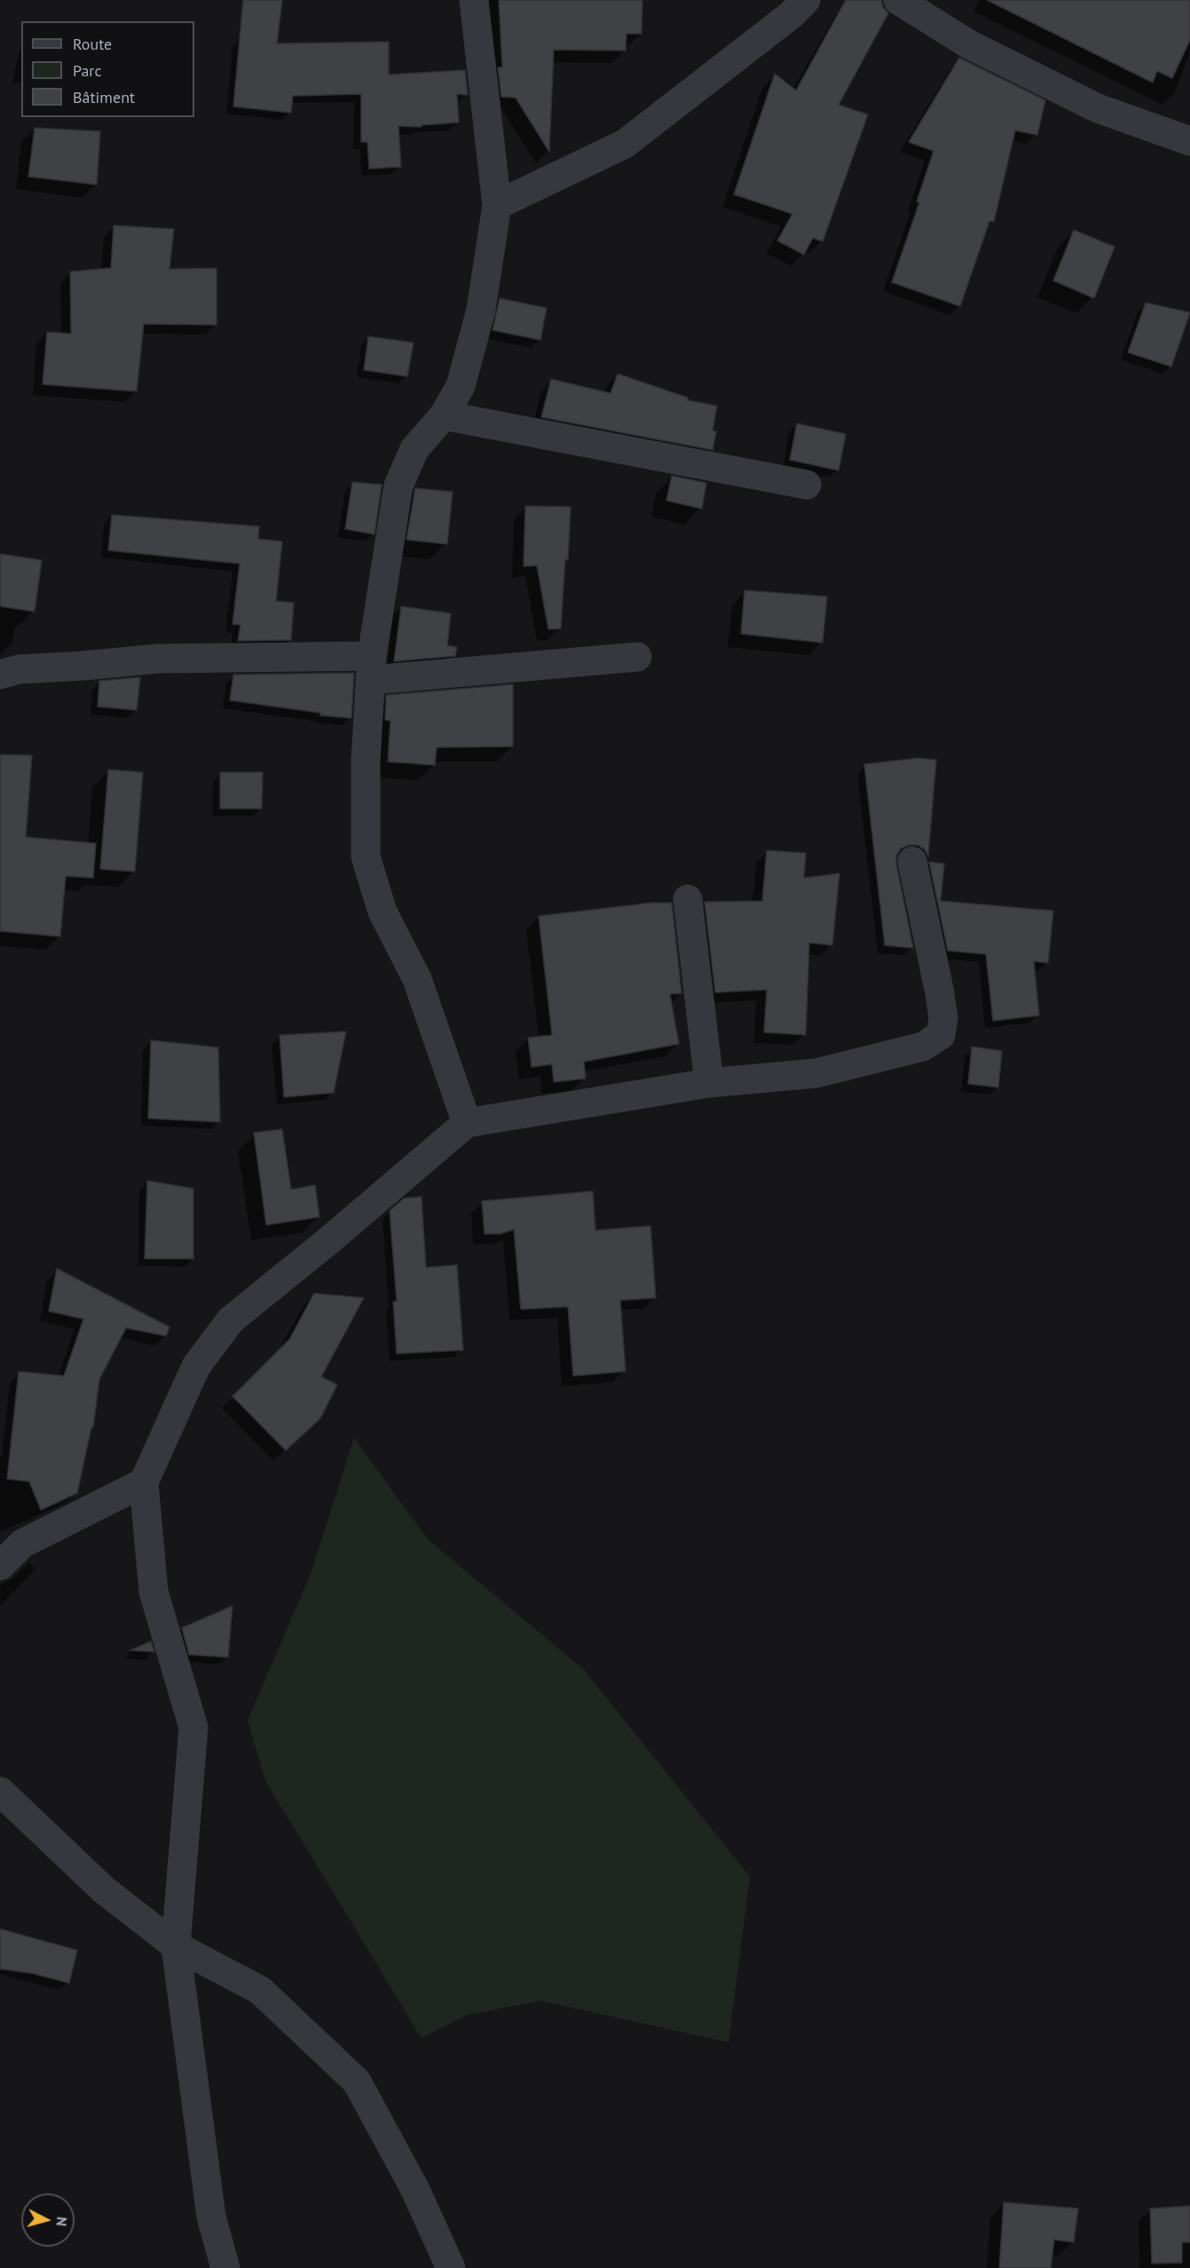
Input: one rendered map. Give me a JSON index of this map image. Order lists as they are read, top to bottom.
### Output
{
  "legend": ["Route", "Parc", "Bâtiment"],
  "north": "right"
}
